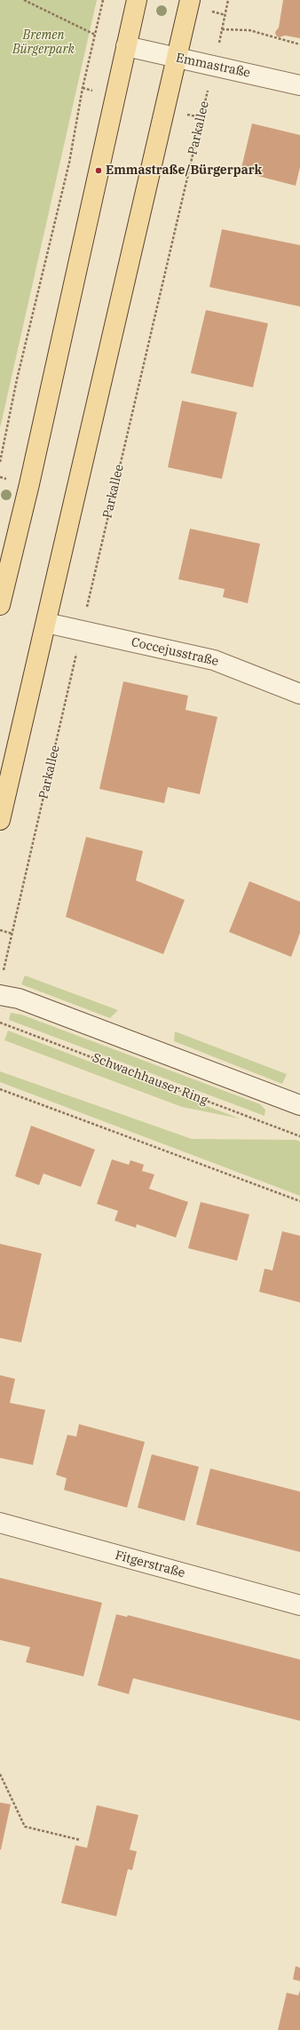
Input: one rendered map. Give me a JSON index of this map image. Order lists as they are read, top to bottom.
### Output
{
  "streets": {
    "street": ["Emmastraße", "Coccejusstraße", "Fitgerstraße"],
    "path": ["Parkallee", "Schwachhauser Ring"]
  },
  "crossings": [
    ["Emmastraße", "Parkallee"],
    ["Parkallee", "Coccejusstraße"]
  ],
  "parks": ["Bremen Bürgerpark"],
  "places": ["Emmastraße/Bürgerpark"]
}
